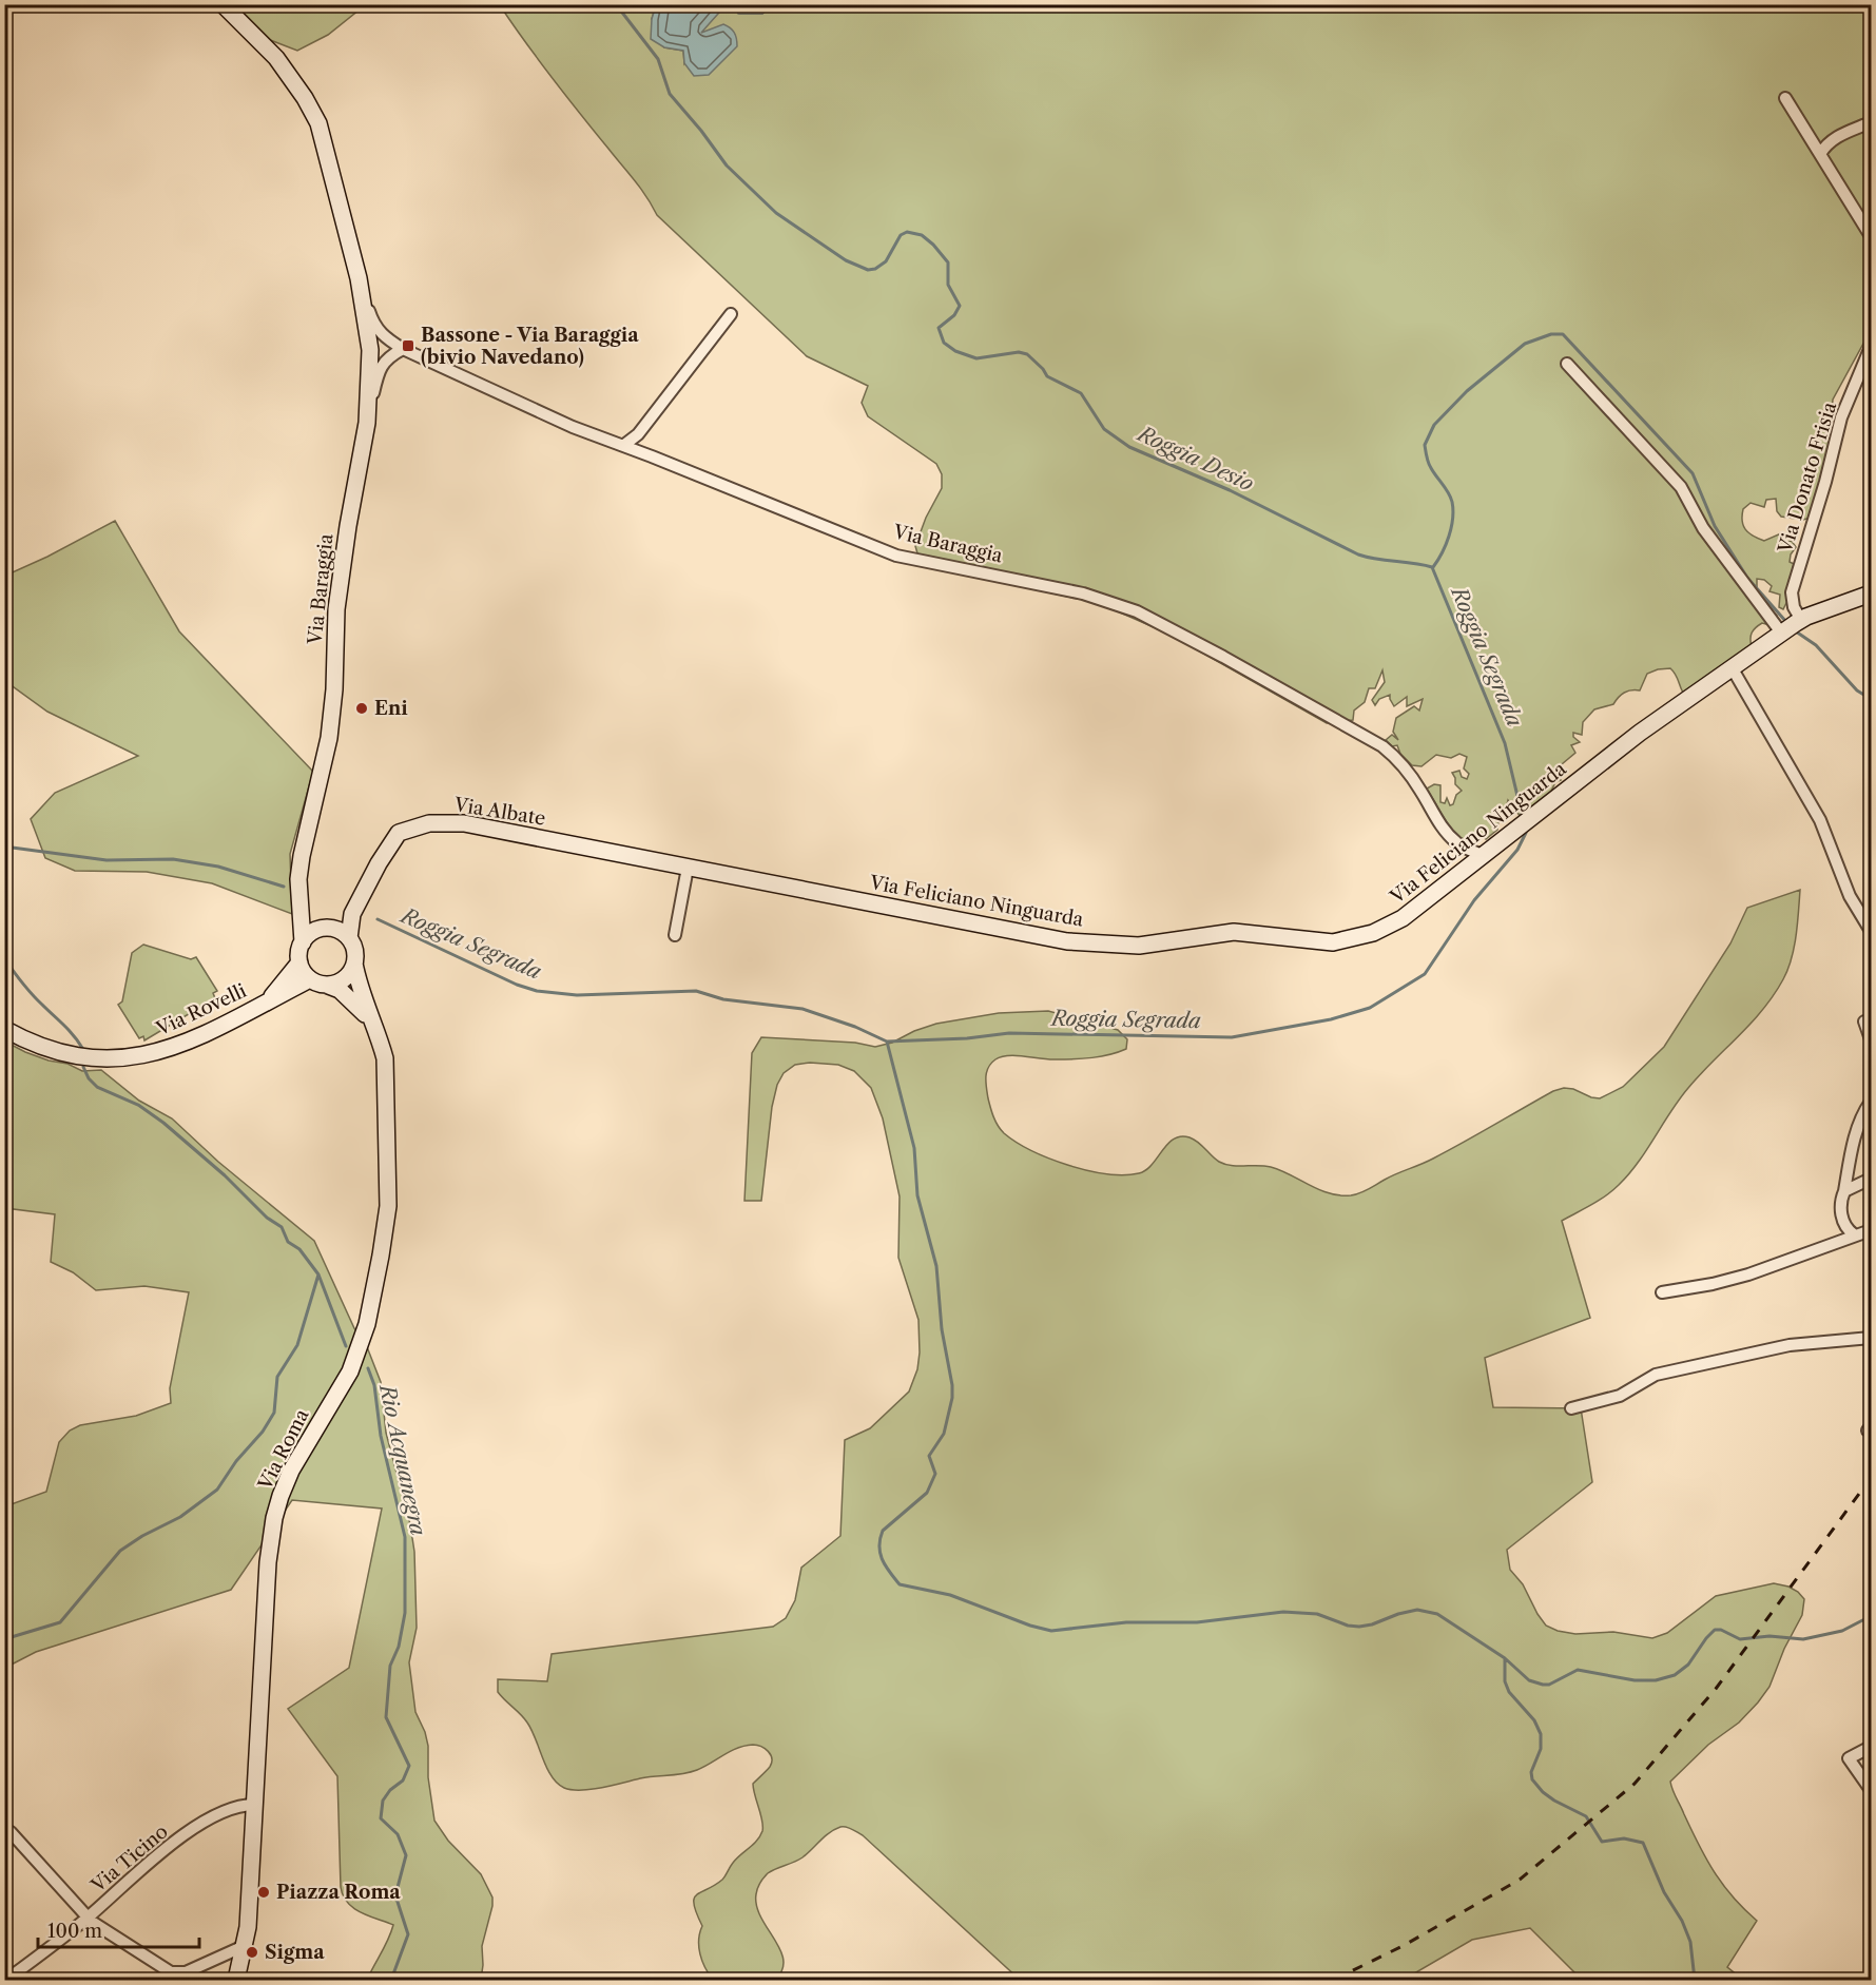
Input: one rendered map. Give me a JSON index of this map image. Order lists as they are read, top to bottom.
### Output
{
  "streets": {
    "street": [
      "Via Donato Frisia",
      "Via Baraggia",
      "Via Albate",
      "Via Feliciano Ninguarda",
      "Via Rovelli",
      "Via Roma",
      "Via Ticino"
    ]
  },
  "crossings": [
    ["Via Donato Frisia", "Via Feliciano Ninguarda"],
    ["Via Baraggia", "Via Albate"],
    ["Via Baraggia", "Via Feliciano Ninguarda"],
    ["Via Baraggia", "Via Rovelli"],
    ["Via Baraggia", "Via Roma"],
    ["Via Albate", "Via Feliciano Ninguarda"],
    ["Via Albate", "Via Rovelli"],
    ["Via Albate", "Via Roma"],
    ["Via Rovelli", "Via Roma"],
    ["Via Roma", "Via Ticino"]
  ],
  "water": ["Roggia Desio", "Roggia Segrada", "Rio Acquanegra"],
  "places": {
    "transit": ["Bassone - Via Baraggia (bivio Navedano)"],
    "other": ["Eni", "Piazza Roma", "Sigma"]
  },
  "scale_bar": "100 m"
}
